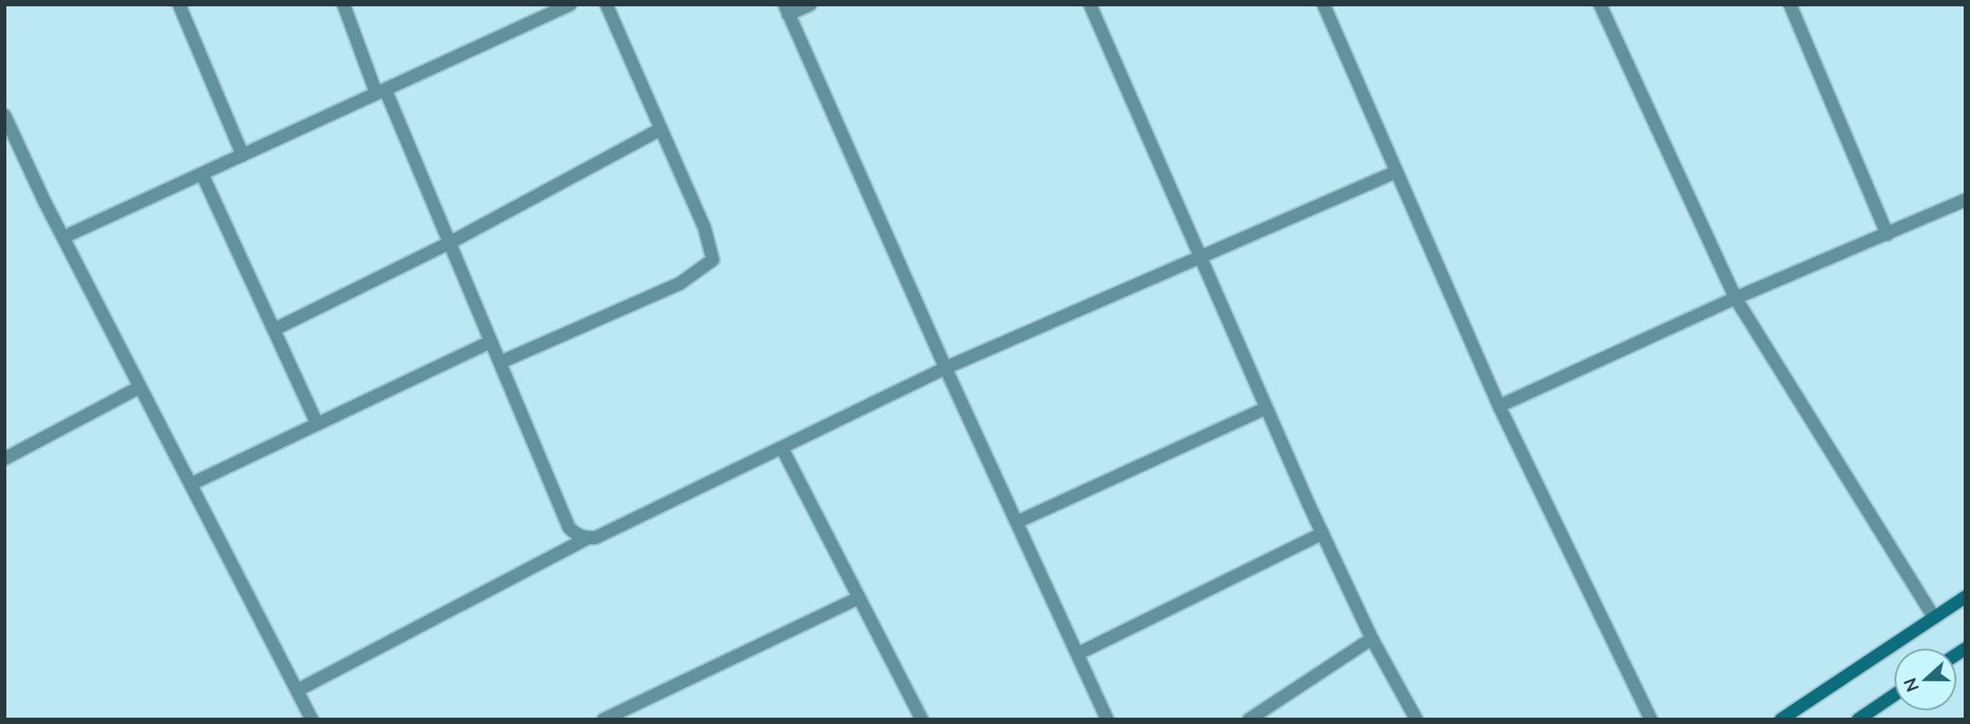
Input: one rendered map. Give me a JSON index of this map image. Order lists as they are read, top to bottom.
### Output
{
  "north": "left"
}
